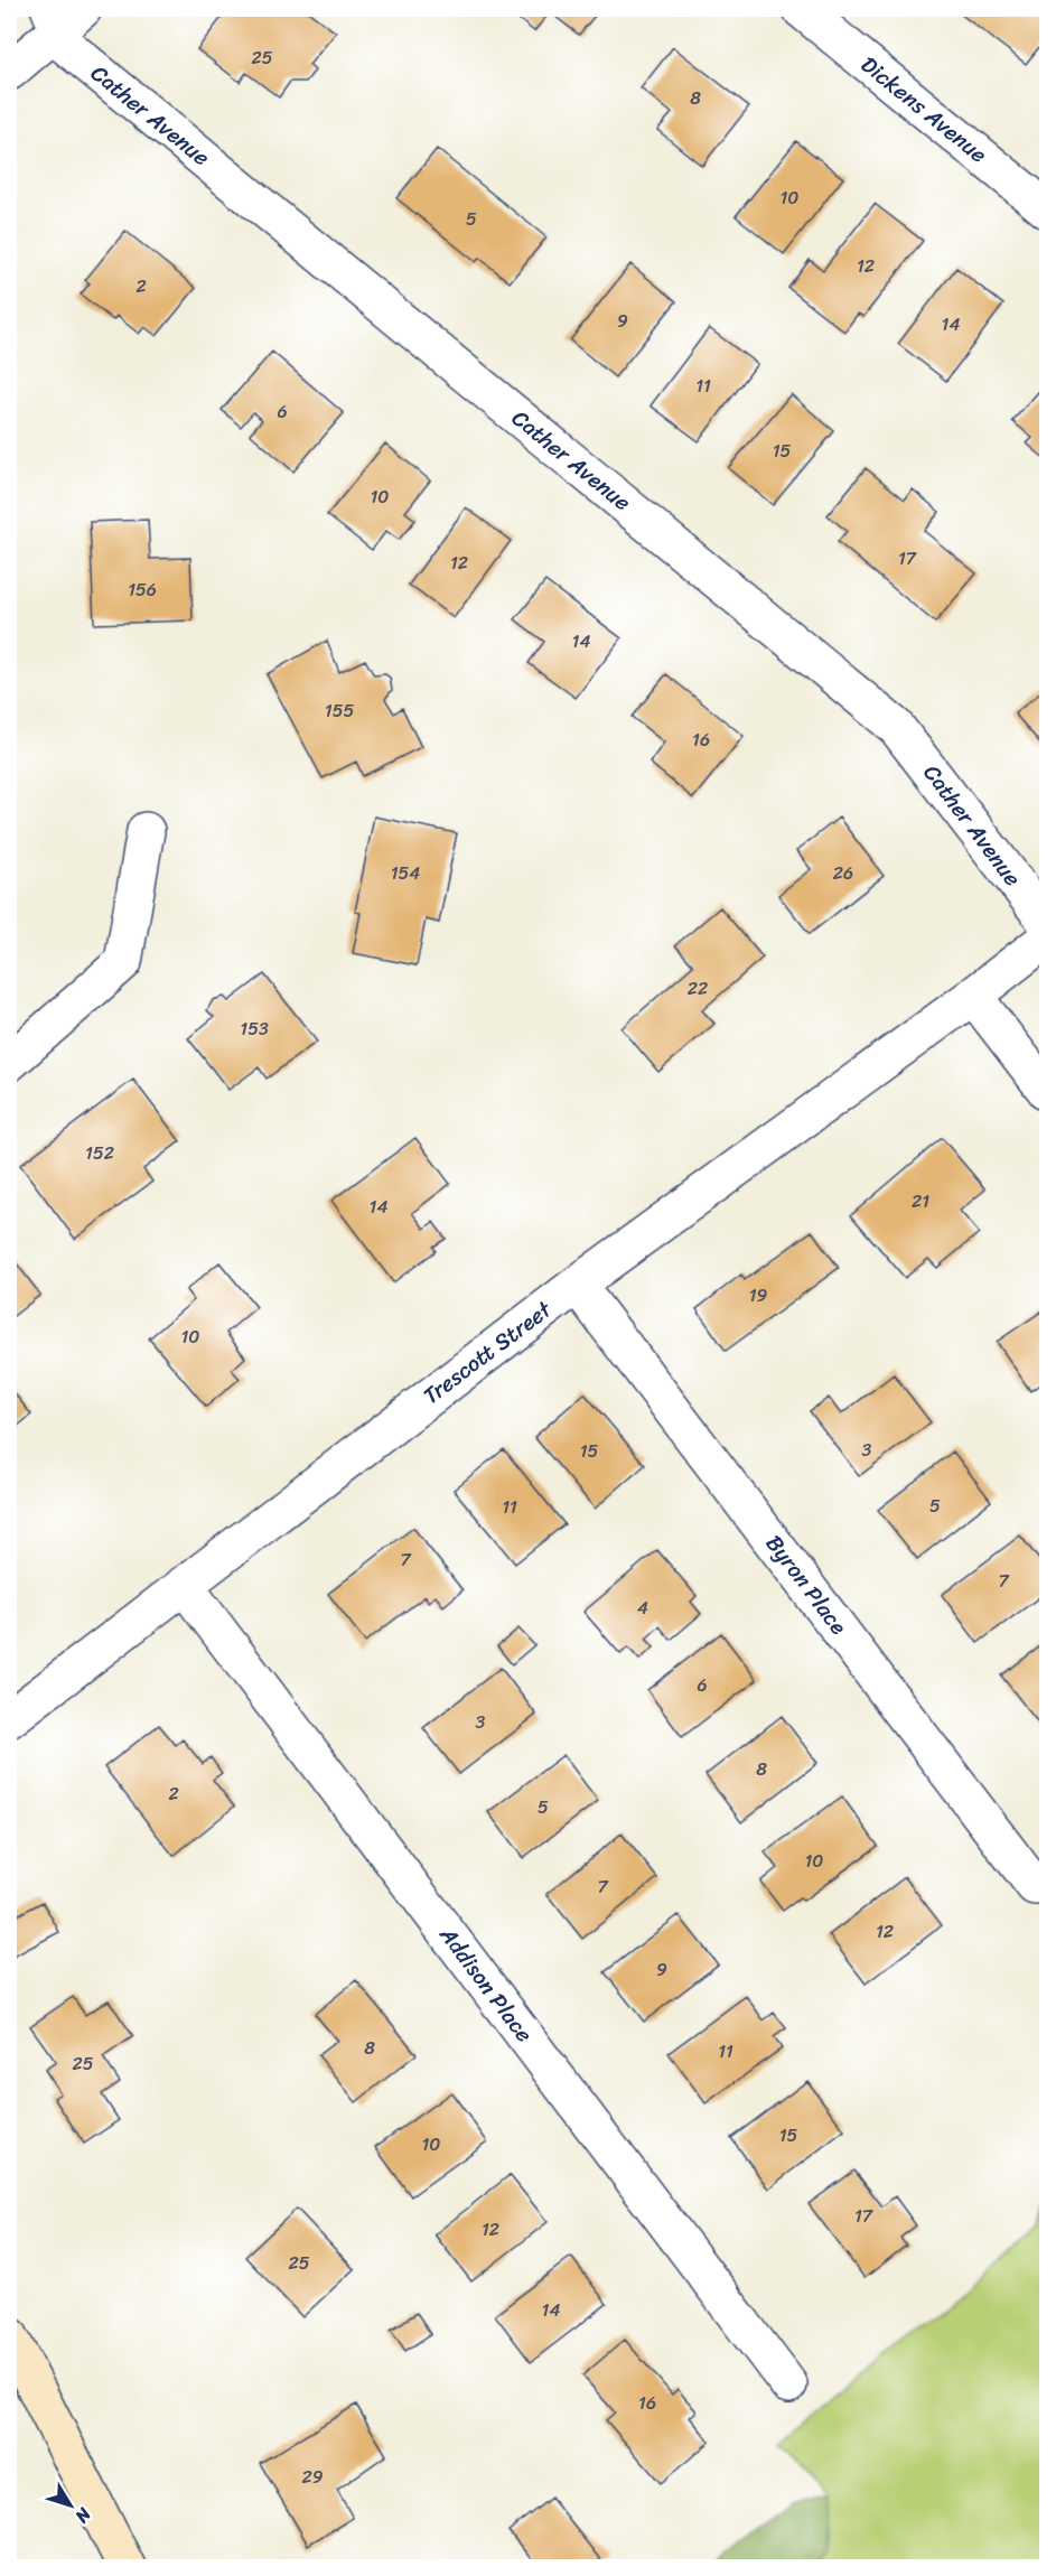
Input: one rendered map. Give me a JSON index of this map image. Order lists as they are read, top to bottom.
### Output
{
  "streets": {
    "street": [
      "Dickens Avenue",
      "Cather Avenue",
      "Trescott Street",
      "Byron Place",
      "Addison Place"
    ]
  },
  "crossings": [
    ["Trescott Street", "Byron Place"],
    ["Trescott Street", "Addison Place"]
  ],
  "house_numbers": [
    "25",
    "8",
    "10",
    "5",
    "12",
    "2",
    "9",
    "14",
    "11",
    "6",
    "15",
    "10",
    "17",
    "12",
    "156",
    "14",
    "155",
    "16",
    "154",
    "26",
    "22",
    "153",
    "152",
    "21",
    "14",
    "19",
    "10",
    "3",
    "15",
    "5",
    "11",
    "7",
    "7",
    "4",
    "6",
    "3",
    "8",
    "2",
    "5",
    "10",
    "7",
    "12",
    "9",
    "8",
    "11",
    "25",
    "15",
    "10",
    "17",
    "12",
    "25",
    "14",
    "16",
    "29"
  ],
  "north": "bottom right"
}
